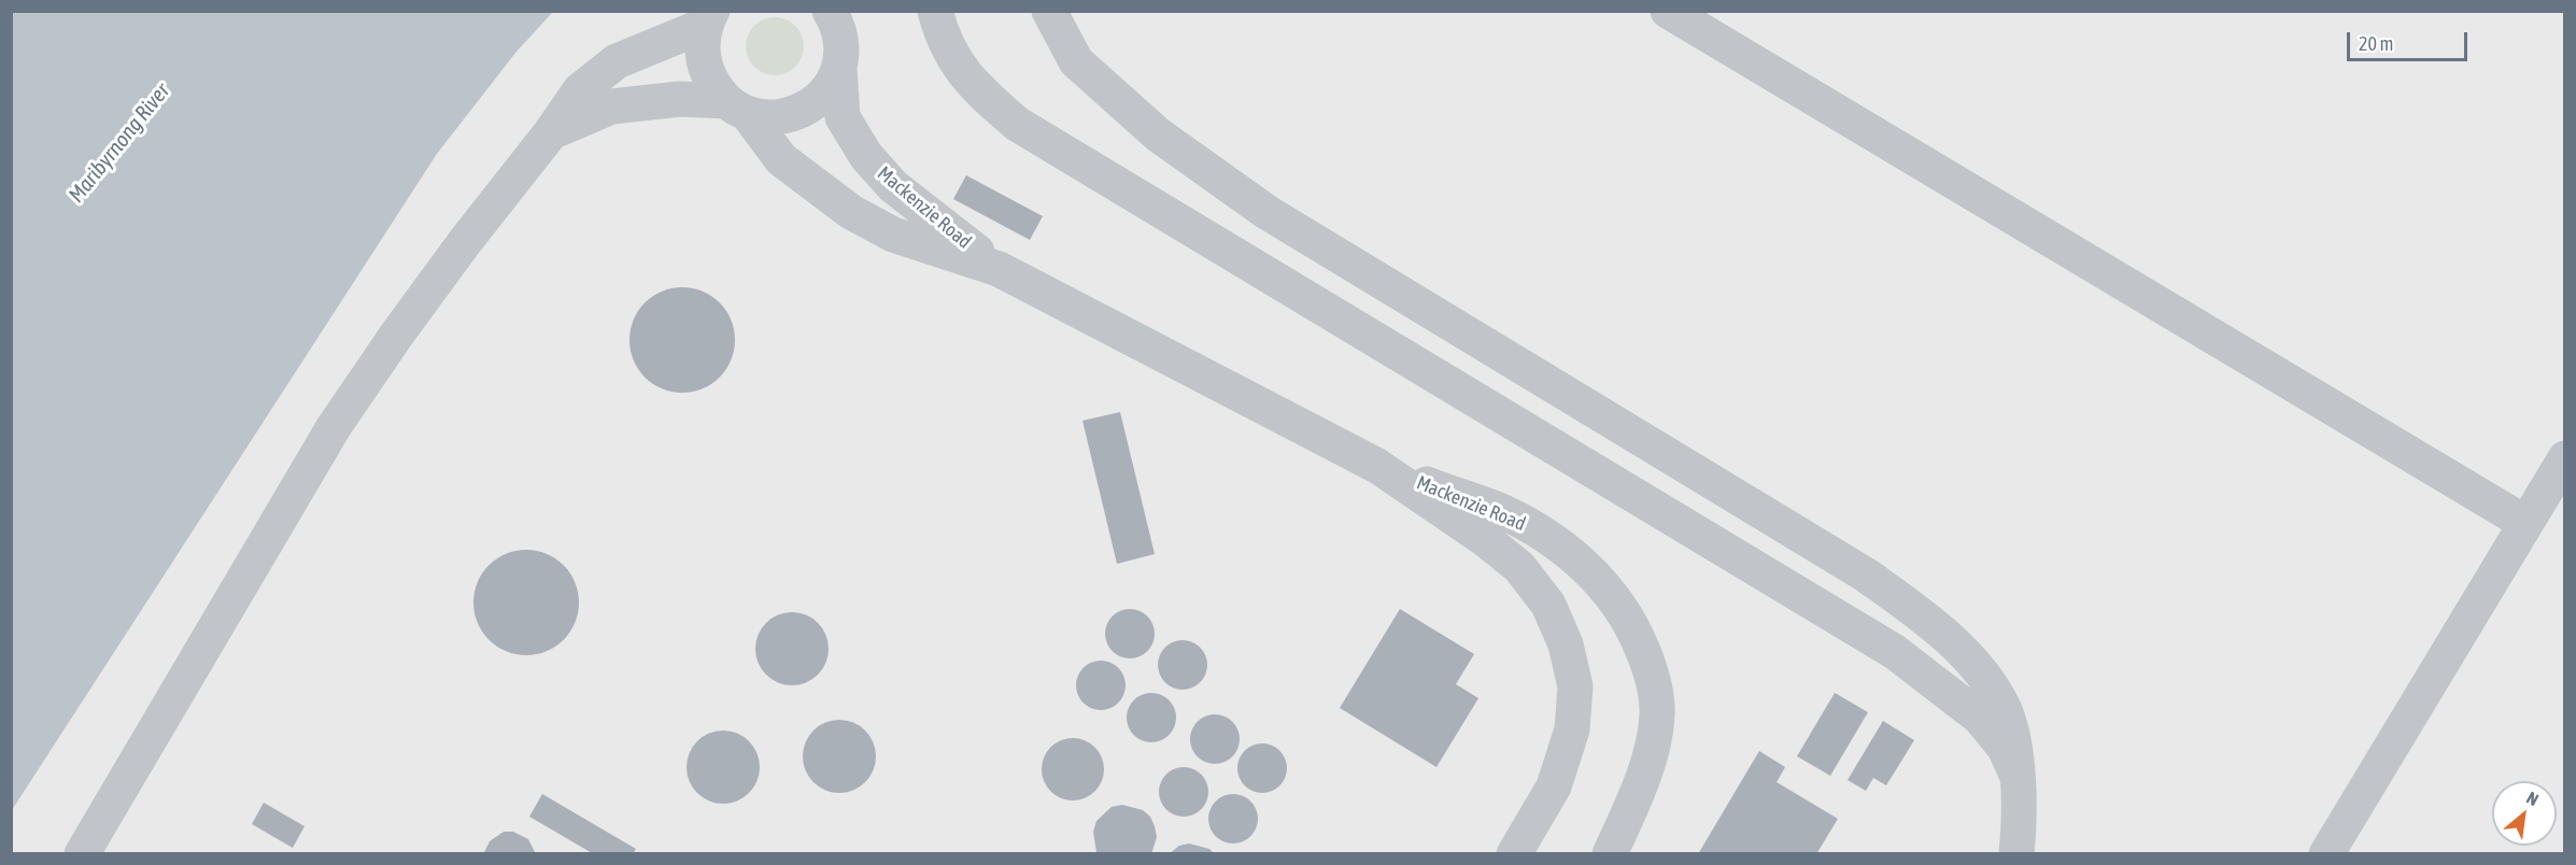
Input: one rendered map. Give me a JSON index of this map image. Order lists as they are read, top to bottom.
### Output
{
  "streets": {
    "lane": ["Mackenzie Road"]
  },
  "water": ["Maribyrnong River"],
  "scale_bar": "20 m",
  "north": "top right"
}
